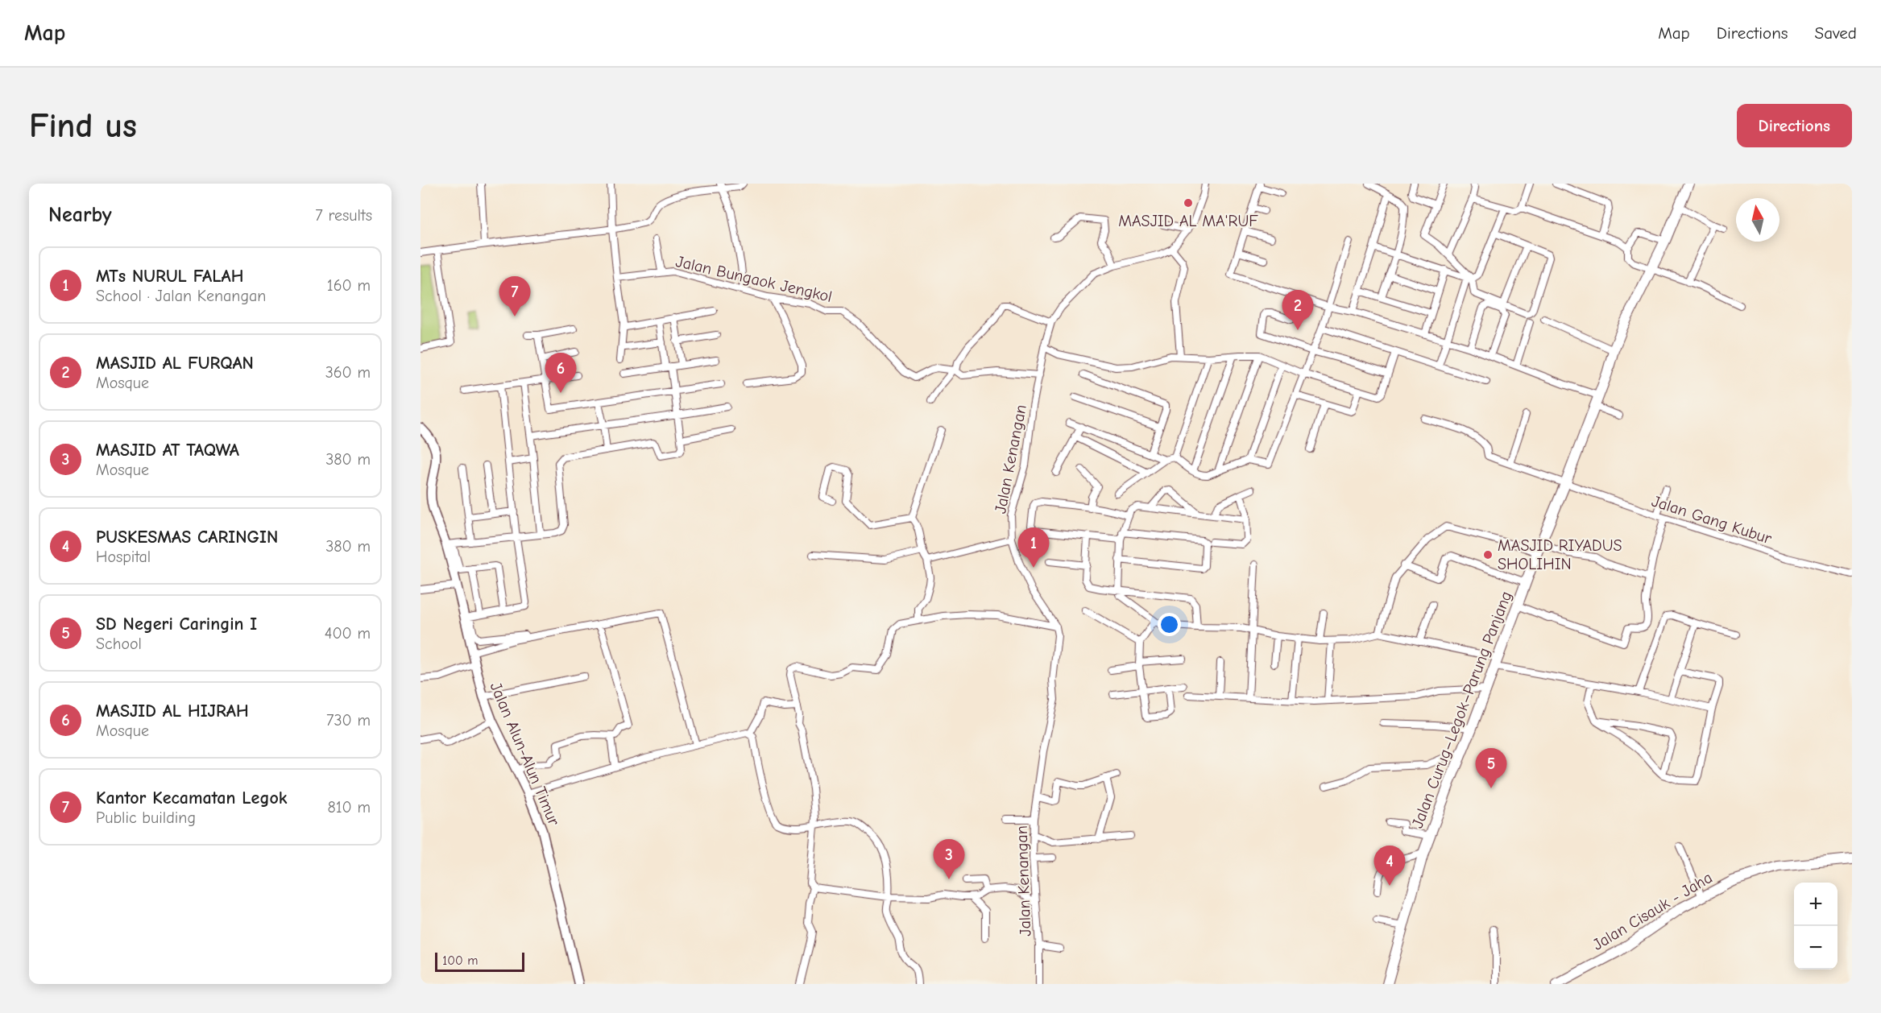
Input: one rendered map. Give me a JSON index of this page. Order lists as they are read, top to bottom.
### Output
{
  "streets": {
    "main road": ["Jalan Curug–Legok–Parung Panjang", "Jalan Cisauk - Jaha"],
    "street": [
      "Jalan Bungaok Jengkol",
      "Jalan Kenangan",
      "Jalan Gang Kubur",
      "Jalan Alun-Alun Timur"
    ]
  },
  "crossings": [
    ["Jalan Bungaok Jengkol", "Jalan Kenangan"],
    ["Jalan Gang Kubur", "Jalan Curug–Legok–Parung Panjang"]
  ],
  "places": ["MASJID AL MA'RUF", "MASJID RIYADUS SHOLIHIN"],
  "scale_bar": "100 m",
  "north": "top",
  "page": {
    "header": "Map",
    "nav": ["Map", "Directions", "Saved"],
    "buttons": "Directions",
    "title": "Find us",
    "heading": ["Nearby", "7 results"],
    "list": [
      {
        "mark": "1",
        "name": "MTs NURUL FALAH",
        "note": "School · Jalan Kenangan",
        "value": "160 m"
      },
      {
        "mark": "2",
        "name": "MASJID AL FURQAN",
        "note": "Mosque",
        "value": "360 m"
      },
      {
        "mark": "3",
        "name": "MASJID AT TAQWA",
        "note": "Mosque",
        "value": "380 m"
      },
      {
        "mark": "4",
        "name": "PUSKESMAS CARINGIN",
        "note": "Hospital",
        "value": "380 m"
      },
      {
        "mark": "5",
        "name": "SD Negeri Caringin I",
        "note": "School",
        "value": "400 m"
      },
      {
        "mark": "6",
        "name": "MASJID AL HIJRAH",
        "note": "Mosque",
        "value": "730 m"
      },
      {
        "mark": "7",
        "name": "Kantor Kecamatan Legok",
        "note": "Public building",
        "value": "810 m"
      }
    ],
    "pins": [
      "7",
      "2",
      "6",
      "1",
      "5",
      "3",
      "4"
    ],
    "map_buttons": ["+", "−"],
    "scale": "100 m"
  }
}
